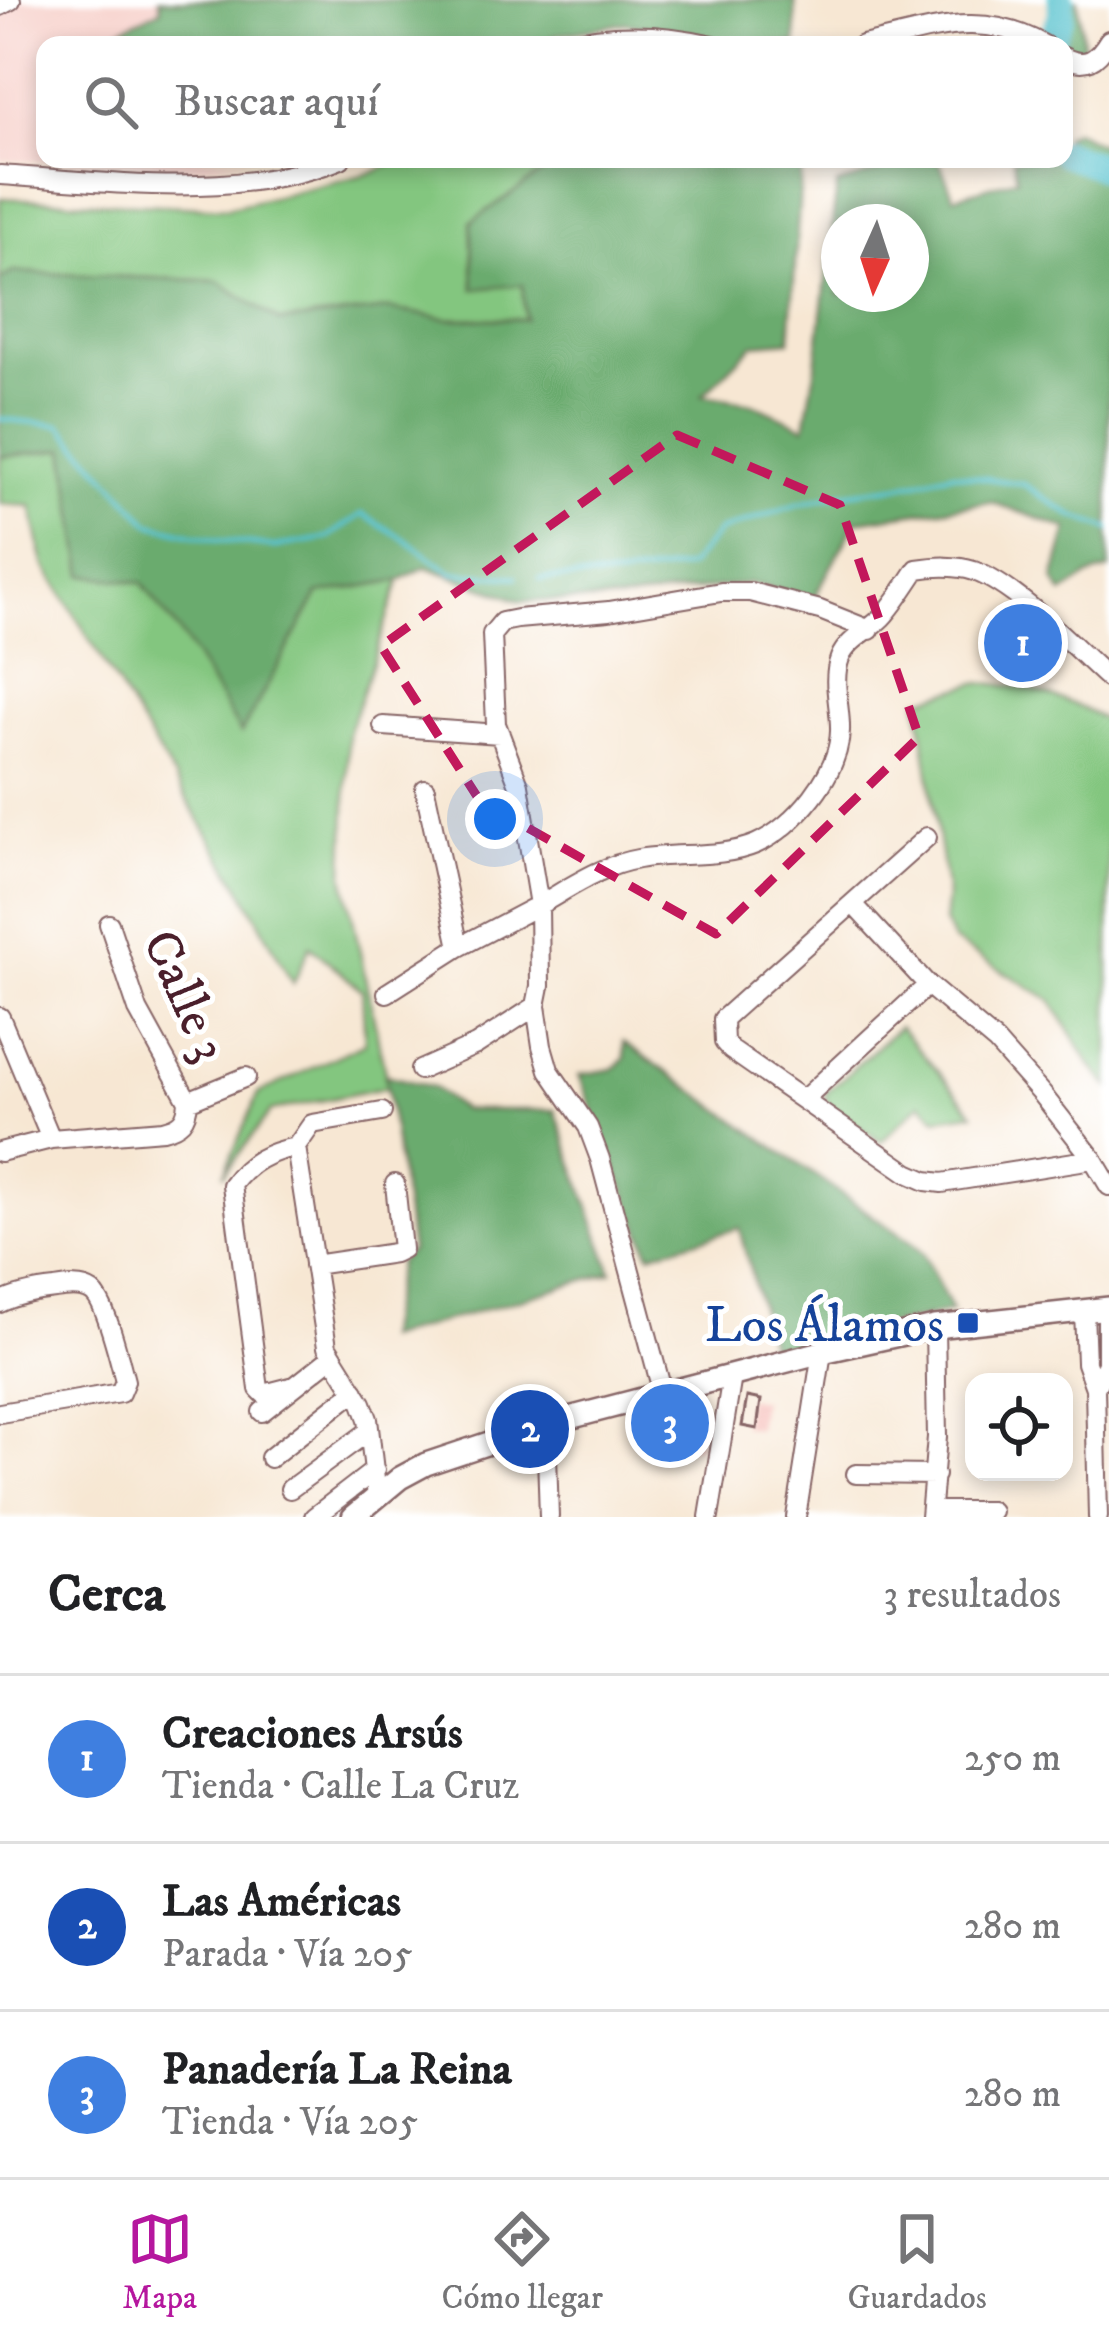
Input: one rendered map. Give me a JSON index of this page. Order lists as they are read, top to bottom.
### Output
{
  "streets": {
    "street": ["Calle 3"]
  },
  "places": {
    "transit": ["Los Álamos"]
  },
  "north": "bottom",
  "page": {
    "search": "Buscar aquí",
    "pins": ["1", "3", "2"],
    "heading": ["Cerca", "3 resultados"],
    "list": [
      {
        "mark": "1",
        "name": "Creaciones Arsús",
        "note": "Tienda · Calle La Cruz",
        "value": "250 m"
      },
      {
        "mark": "2",
        "name": "Las Américas",
        "note": "Parada · Vía 205",
        "value": "280 m"
      },
      {
        "mark": "3",
        "name": "Panadería La Reina",
        "note": "Tienda · Vía 205",
        "value": "280 m"
      }
    ],
    "nav": ["Mapa", "Cómo llegar", "Guardados"]
  }
}
